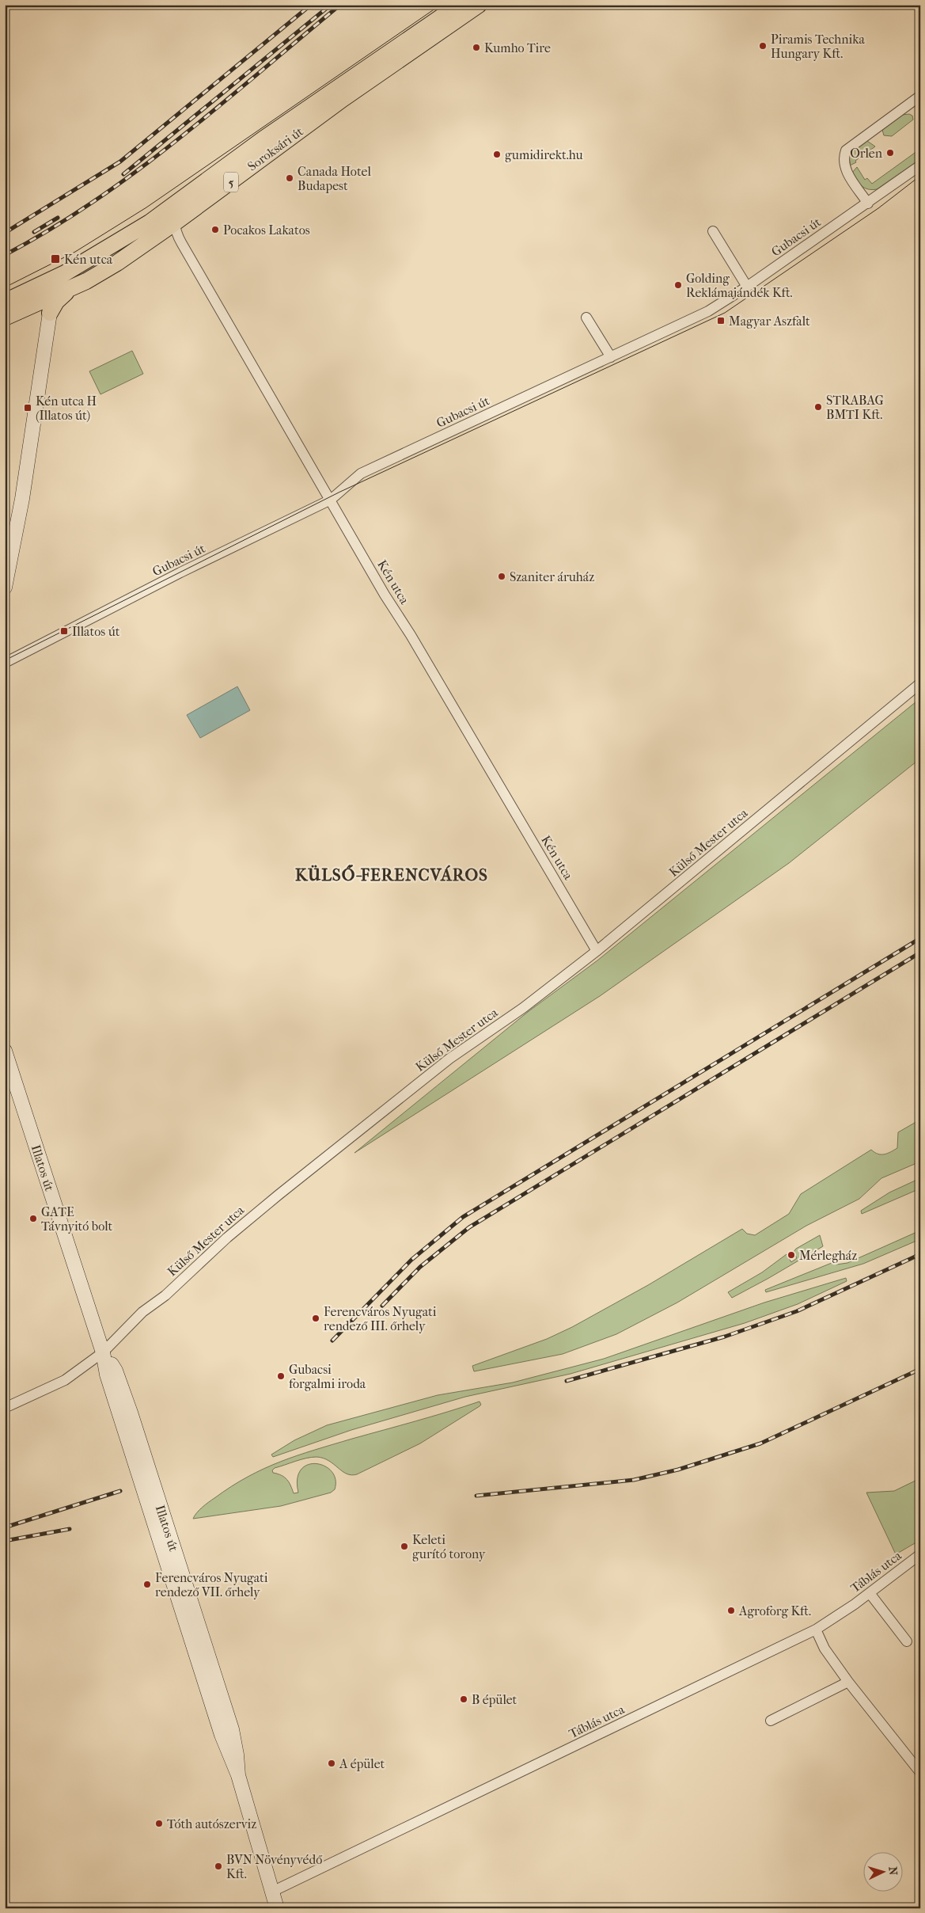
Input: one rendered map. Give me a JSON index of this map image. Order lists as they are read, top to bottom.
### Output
{
  "streets": {
    "main road": ["Soroksári út", "5"],
    "street": [
      "Gubacsi út",
      "Kén utca",
      "Külső Mester utca",
      "Illatos út",
      "Táblás utca"
    ]
  },
  "crossings": [
    ["Soroksári út", "Kén utca"],
    ["Gubacsi út", "Kén utca"],
    ["Kén utca", "Külső Mester utca"],
    ["Külső Mester utca", "Illatos út"],
    ["Illatos út", "Táblás utca"]
  ],
  "districts": ["KÜLSŐ-FERENCVÁROS"],
  "places": {
    "other": [
      "Piramis Technika Hungary Kft.",
      "Kumho Tire",
      "Orlen",
      "gumidirekt.hu",
      "Canada Hotel Budapest",
      "Pocakos Lakatos",
      "Golding Reklámajándék Kft.",
      "STRABAG BMTI Kft.",
      "Szaniter áruház",
      "GATE Távnyitó bolt",
      "Mérlegház",
      "Ferencváros Nyugati rendező III. őrhely",
      "Gubacsi forgalmi iroda",
      "Keleti gurító torony",
      "Ferencváros Nyugati rendező VII. őrhely",
      "Agroforg Kft.",
      "B épület",
      "A épület",
      "Tóth autószerviz",
      "BVN Növényvédő Kft."
    ],
    "transit": [
      "Kén utca",
      "Magyar Aszfalt",
      "Kén utca H (Illatos út)",
      "Illatos út"
    ]
  },
  "north": "right"
}
